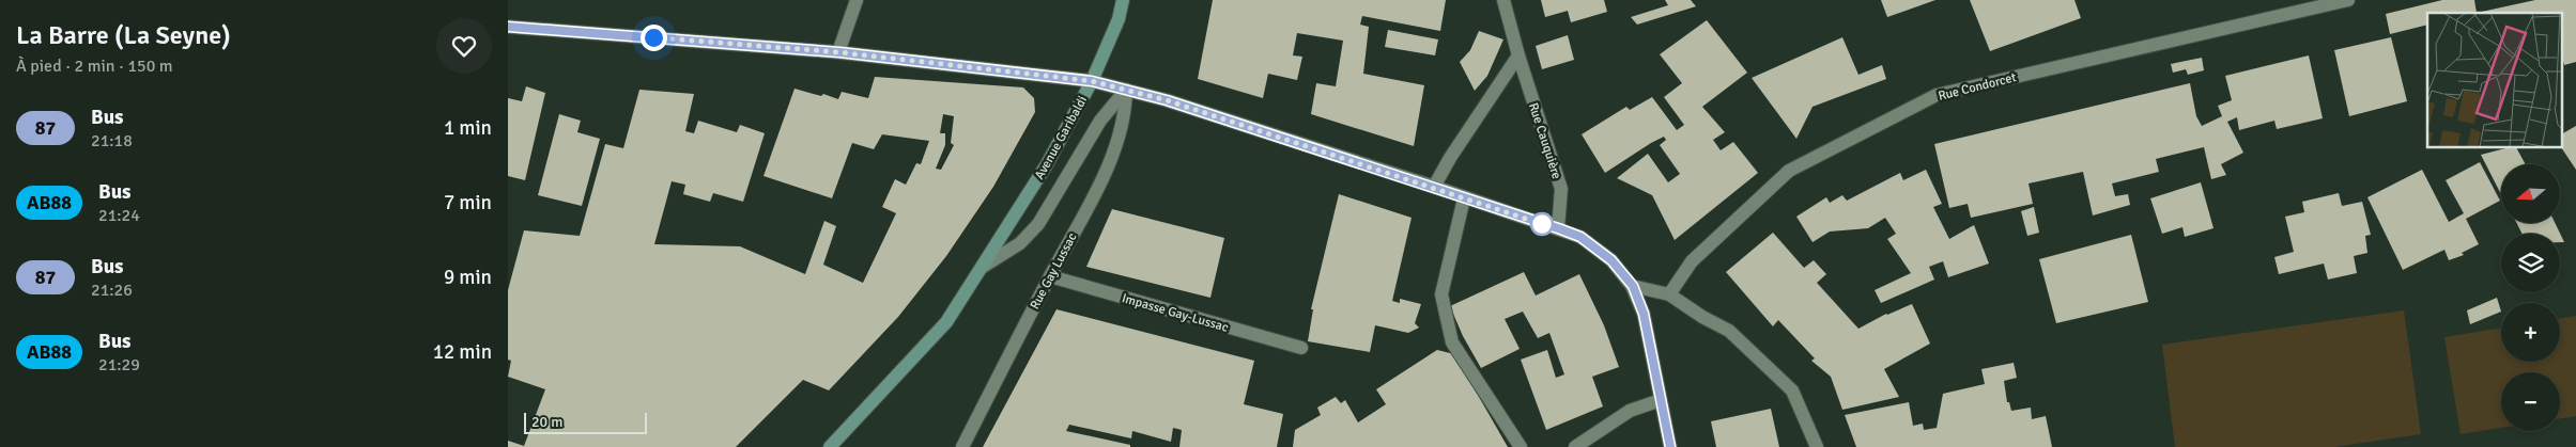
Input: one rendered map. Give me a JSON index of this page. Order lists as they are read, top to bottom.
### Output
{
  "streets": {
    "main road": ["Avenue Garibaldi"],
    "street": [
      "Rue Condorcet",
      "Rue Cauquière",
      "Rue Gay Lussac",
      "Impasse Gay-Lussac"
    ]
  },
  "crossings": [
    ["Avenue Garibaldi", "Rue Gay Lussac"],
    ["Rue Gay Lussac", "Impasse Gay-Lussac"]
  ],
  "lines": ["bus line 87"],
  "scale_bar": "20 m",
  "north": "left",
  "page": {
    "heading": ["La Barre (La Seyne)", "À pied · 2 min · 150 m"],
    "list": [
      {
        "mark": "87",
        "name": "Bus",
        "note": "21:18",
        "value": "1 min"
      },
      {
        "mark": "AB88",
        "name": "Bus",
        "note": "21:24",
        "value": "7 min"
      },
      {
        "mark": "87",
        "name": "Bus",
        "note": "21:26",
        "value": "9 min"
      },
      {
        "mark": "AB88",
        "name": "Bus",
        "note": "21:29",
        "value": "12 min"
      }
    ],
    "map_buttons": ["+", "−"],
    "scale": "20 m"
  }
}
